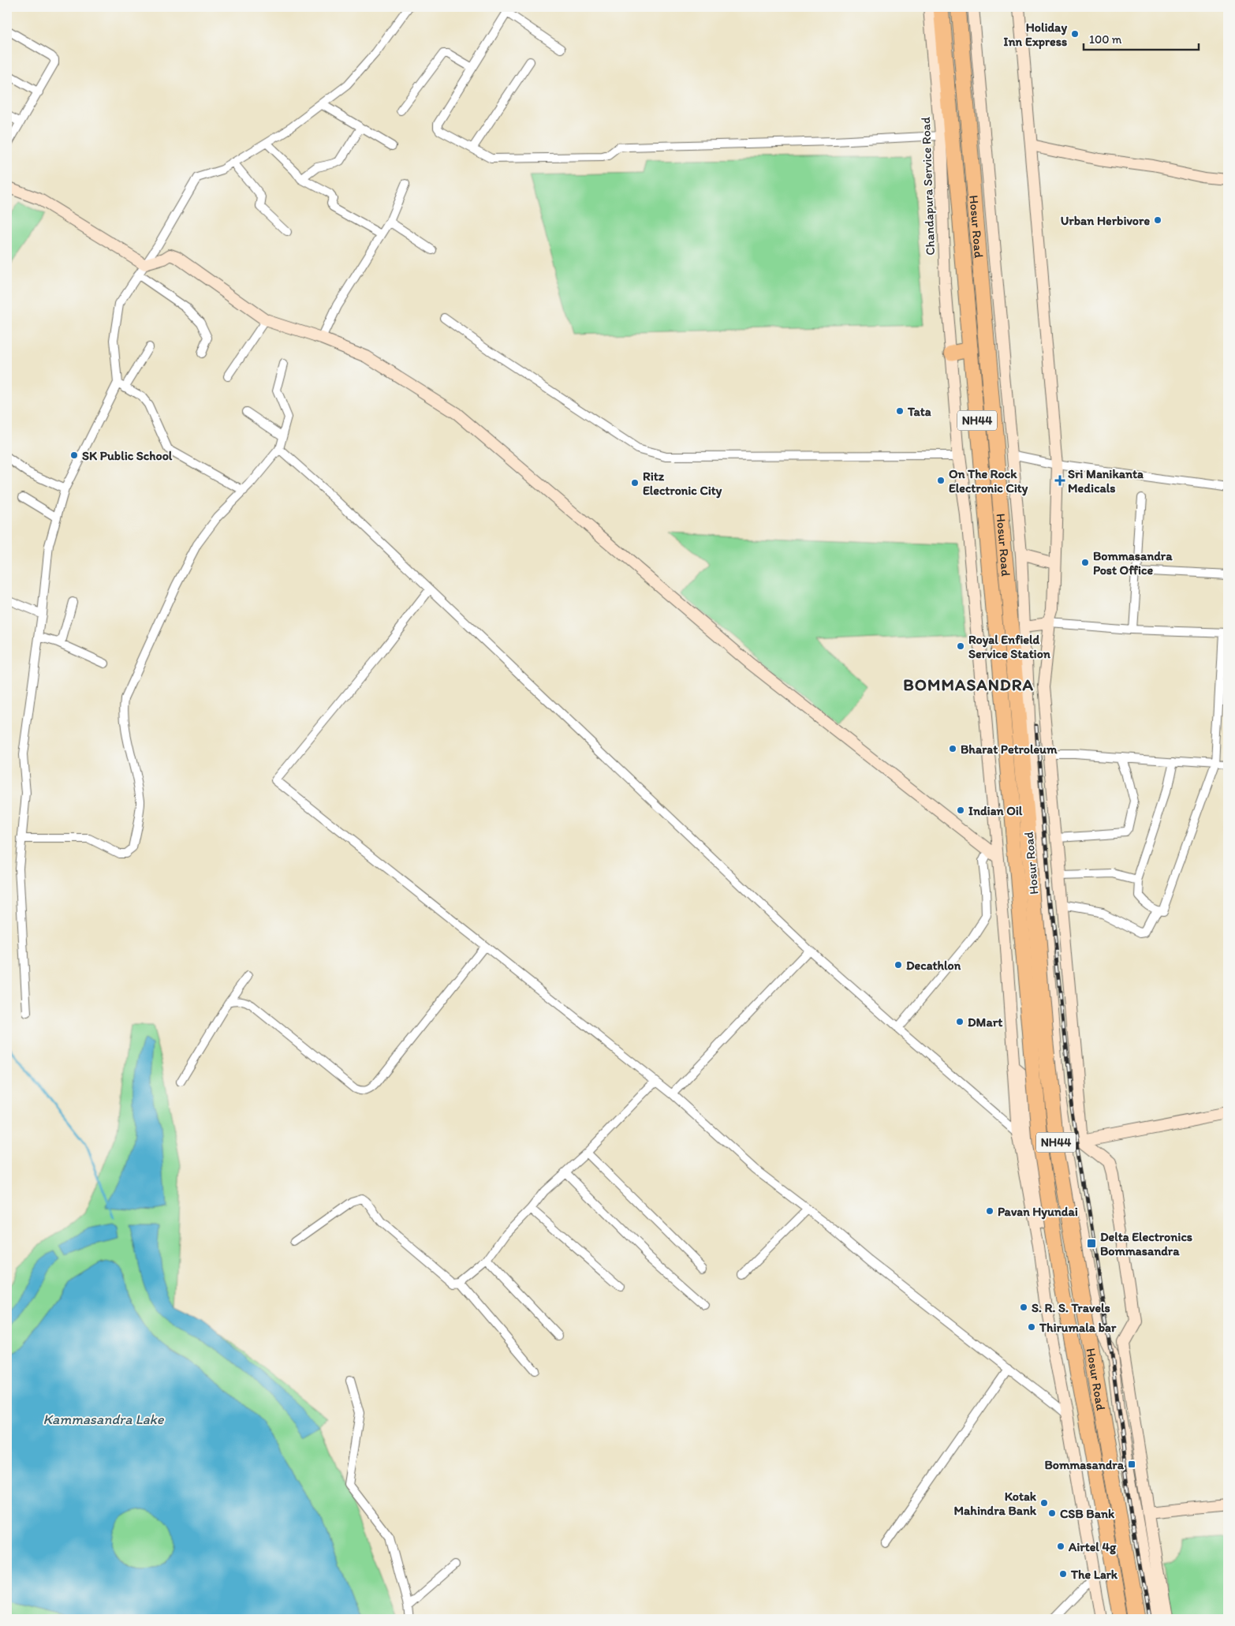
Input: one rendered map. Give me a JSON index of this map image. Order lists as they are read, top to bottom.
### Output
{
  "streets": {
    "highway": ["Hosur Road", "NH44"],
    "street": ["Chandapura Service Road"]
  },
  "districts": ["BOMMASANDRA"],
  "water": ["Kammasandra Lake"],
  "places": {
    "other": [
      "Holiday Inn Express",
      "Urban Herbivore",
      "Tata",
      "SK Public School",
      "On The Rock Electronic City",
      "Ritz Electronic City",
      "Bommasandra Post Office",
      "Royal Enfield Service Station",
      "Bharat Petroleum",
      "Indian Oil",
      "Decathlon",
      "DMart",
      "Pavan Hyundai",
      "S. R. S. Travels",
      "Thirumala bar",
      "Kotak Mahindra Bank",
      "CSB Bank",
      "Airtel 4g",
      "The Lark"
    ],
    "health": ["Sri Manikanta Medicals"],
    "transit": ["Delta Electronics Bommasandra", "Bommasandra"]
  },
  "scale_bar": "100 m"
}
